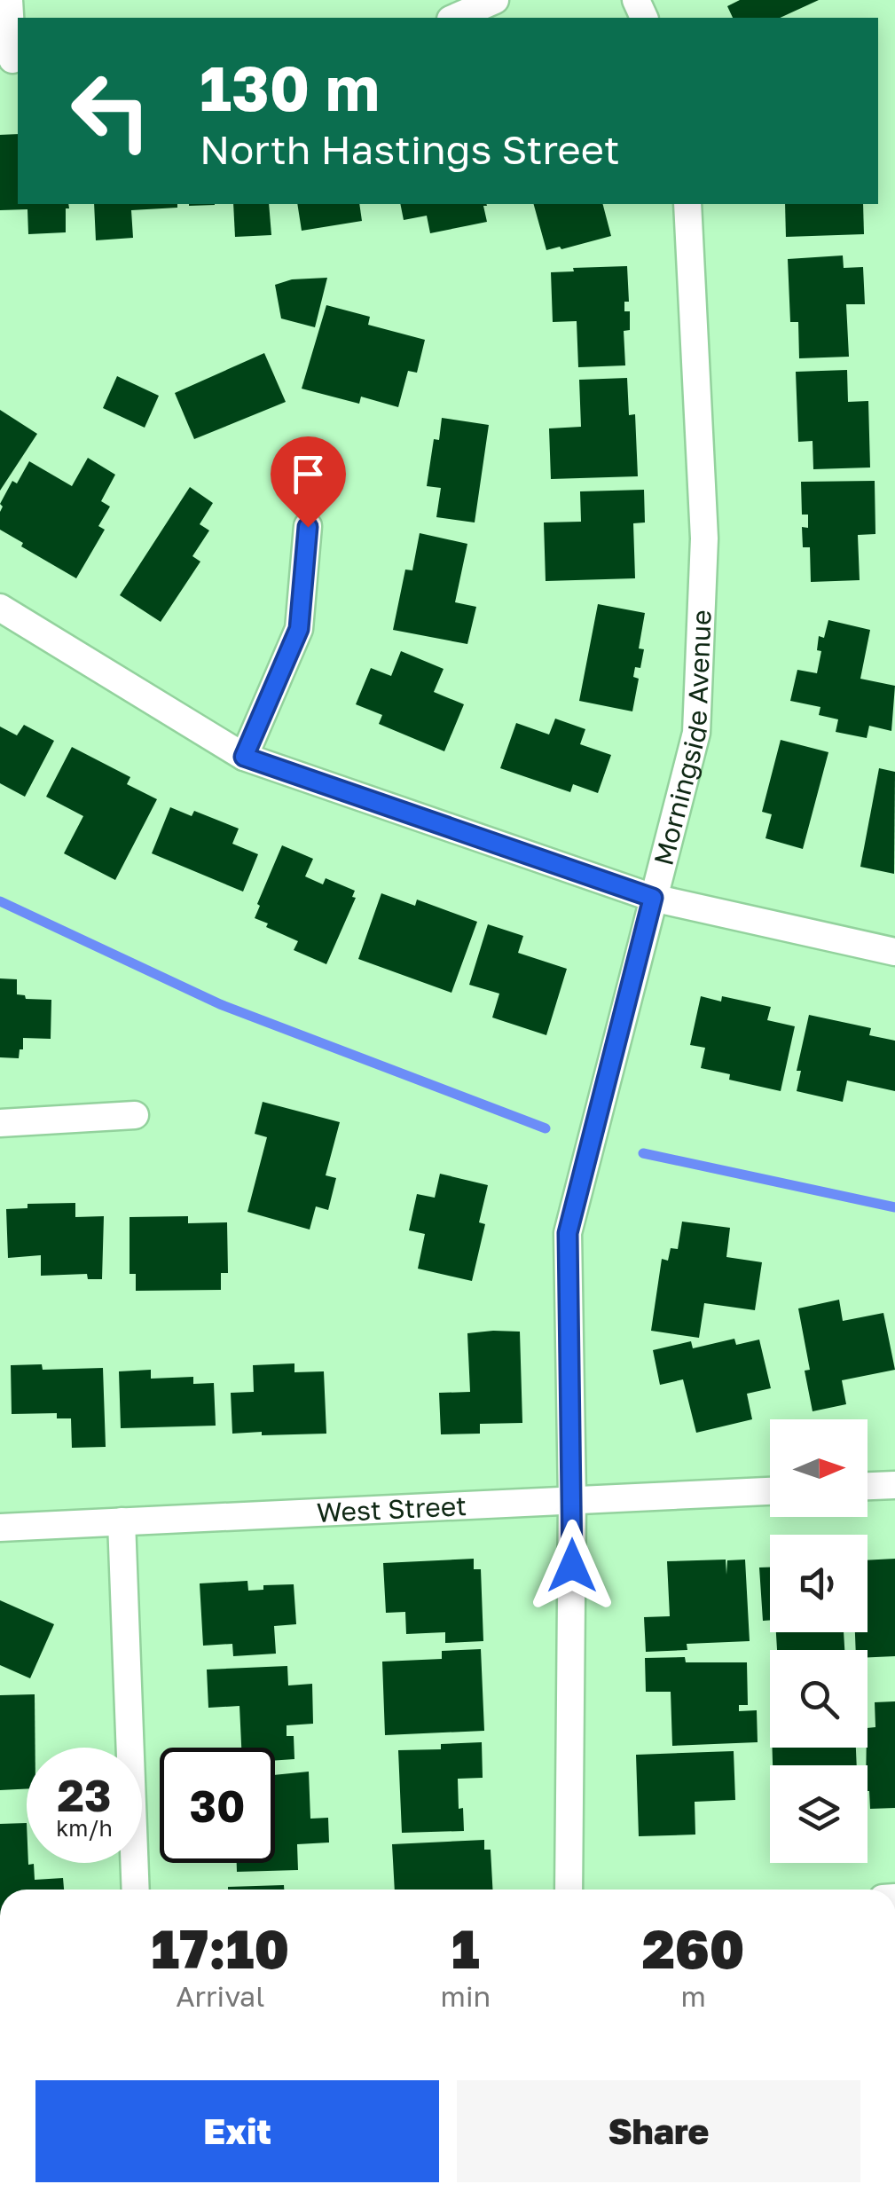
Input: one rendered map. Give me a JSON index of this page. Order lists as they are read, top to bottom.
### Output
{
  "streets": {
    "street": ["Morningside Avenue", "West Street"]
  },
  "crossings": [
    ["Morningside Avenue", "West Street"]
  ],
  "north": "right",
  "page": {
    "turn": ["130 m", "North Hastings Street"],
    "speed": "23 km/h",
    "limit": "30",
    "eta": [
      "17:10",
      "Arrival",
      "1",
      "min",
      "260",
      "m"
    ],
    "buttons": ["Exit", "Share"]
  }
}
